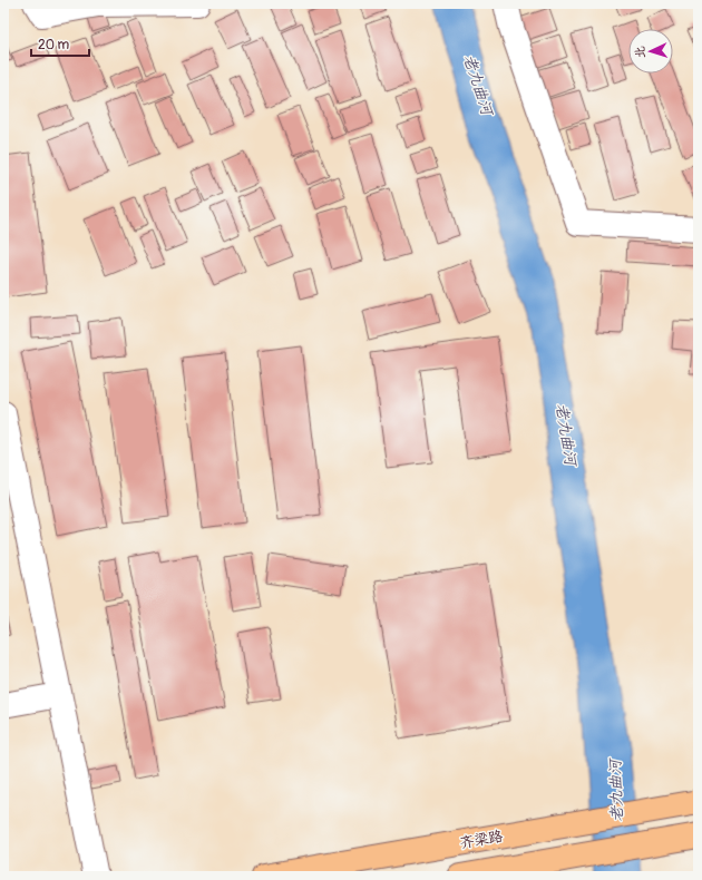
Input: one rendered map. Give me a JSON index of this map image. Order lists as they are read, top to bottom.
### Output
{
  "streets": {
    "main road": ["齐梁路"]
  },
  "water": ["老九曲河"],
  "scale_bar": "20 m",
  "north": "left"
}
